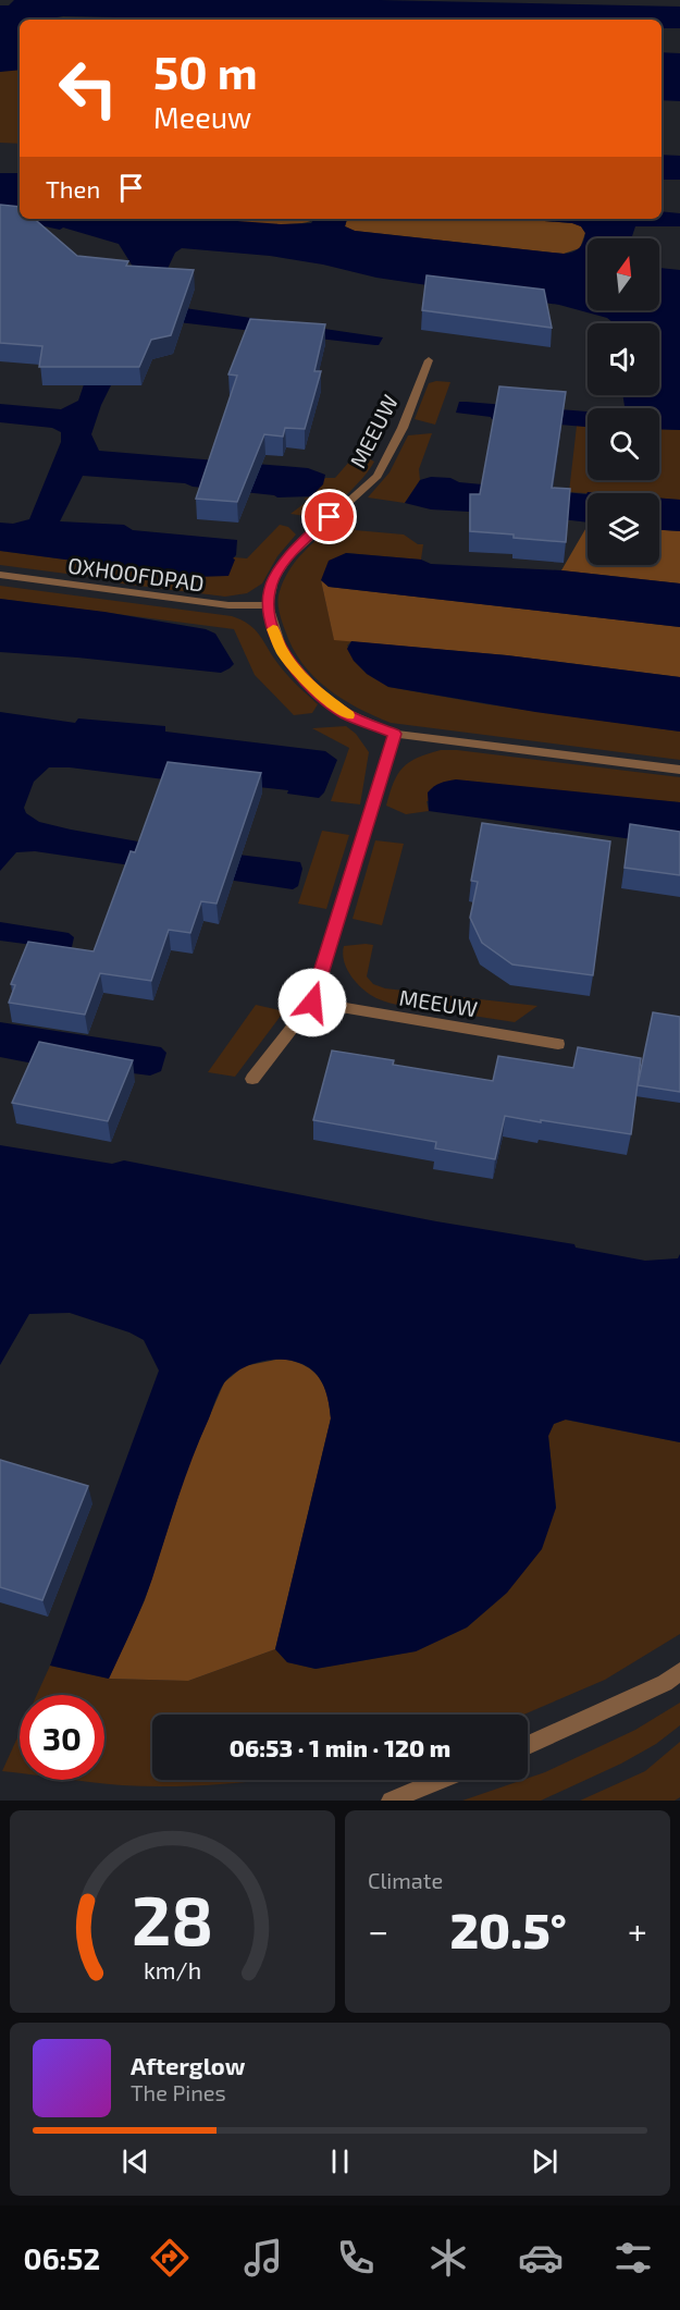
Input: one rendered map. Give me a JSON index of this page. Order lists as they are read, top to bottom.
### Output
{
  "streets": {
    "street": ["MEEUW", "OXHOOFDPAD"]
  },
  "crossings": [
    ["MEEUW", "OXHOOFDPAD"]
  ],
  "north": "top",
  "page": {
    "turn": ["50 m", "Meeuw"],
    "then": "Then",
    "limit": "30",
    "trip": "06:53 · 1 min · 120 m",
    "tile": "Climate",
    "heat": ["−", "20.5°", "+"],
    "song": ["Afterglow", "The Pines"],
    "tabs": "06:52",
    "gauge": ["28", "km/h"]
  }
}
